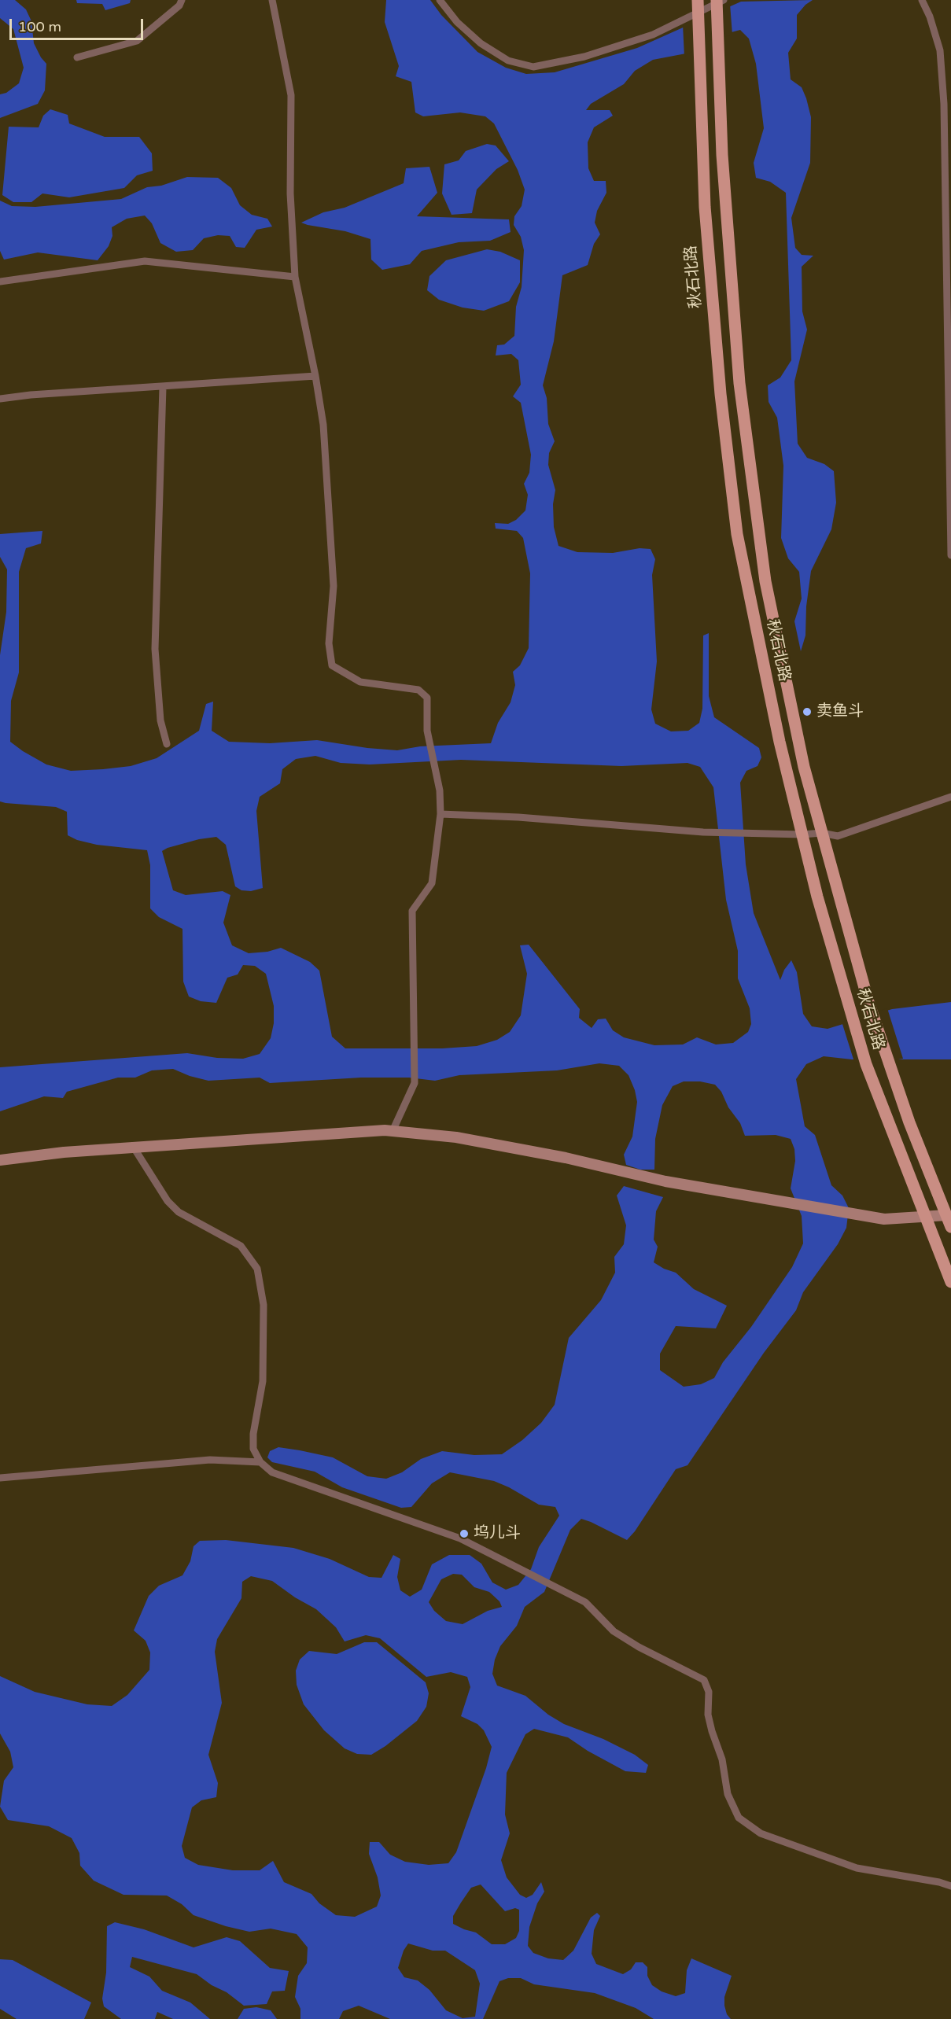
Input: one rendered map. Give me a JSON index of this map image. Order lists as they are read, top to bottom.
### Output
{
  "streets": {
    "main road": ["秋石北路"]
  },
  "places": ["卖鱼斗", "坞儿斗"],
  "scale_bar": "100 m"
}
